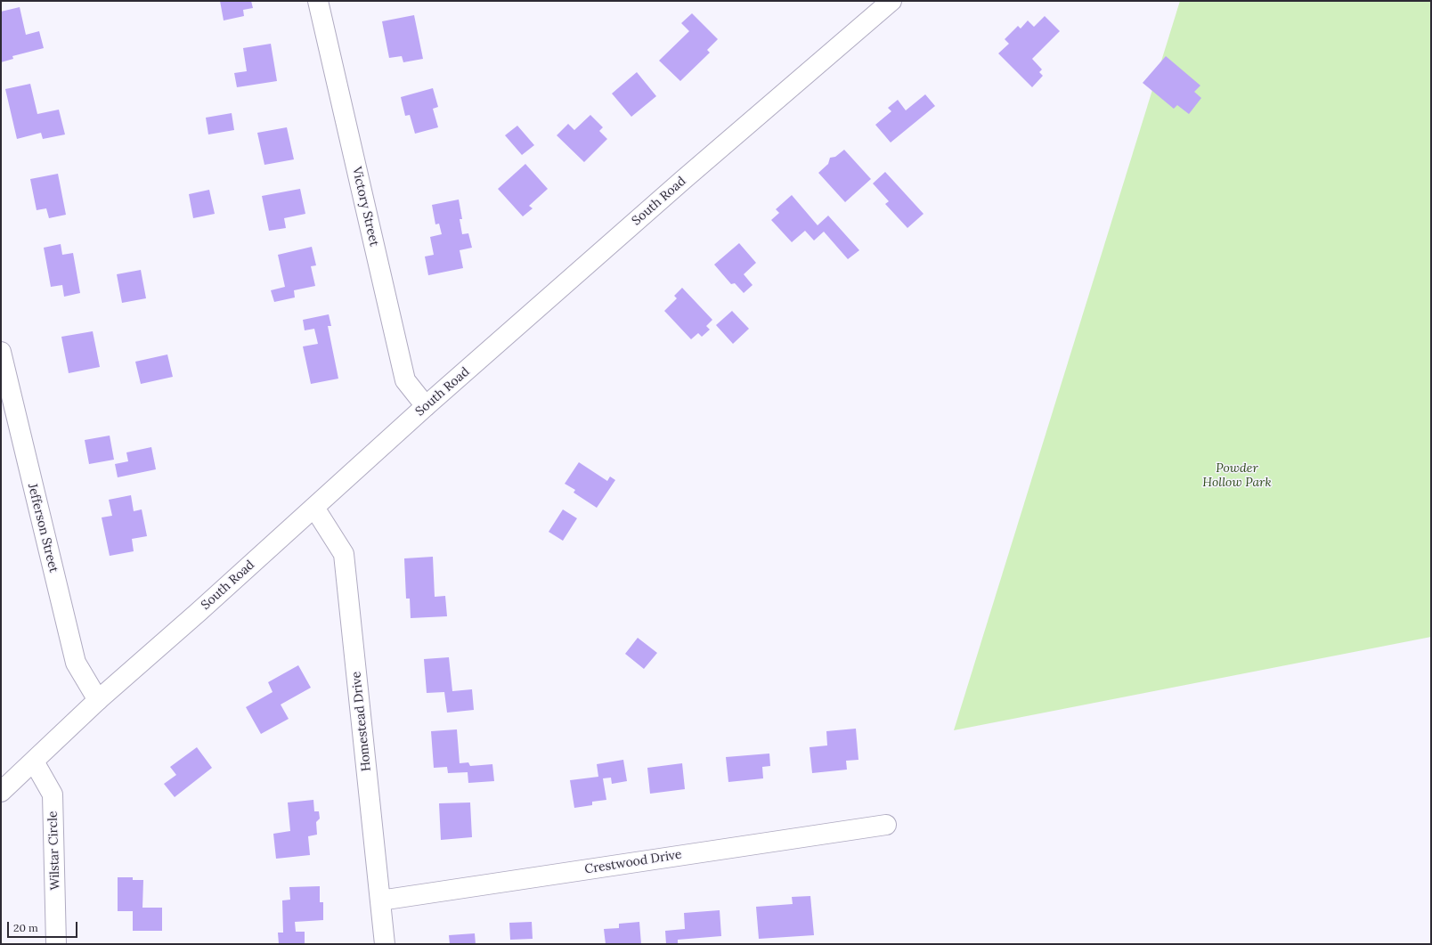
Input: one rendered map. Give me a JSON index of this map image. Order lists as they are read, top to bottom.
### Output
{
  "streets": {
    "street": [
      "South Road",
      "Victory Street",
      "Jefferson Street",
      "Homestead Drive",
      "Wilstar Circle",
      "Crestwood Drive"
    ]
  },
  "crossings": [
    ["South Road", "Victory Street"],
    ["South Road", "Jefferson Street"],
    ["South Road", "Homestead Drive"],
    ["South Road", "Wilstar Circle"],
    ["Homestead Drive", "Crestwood Drive"]
  ],
  "parks": ["Powder Hollow Park"],
  "scale_bar": "20 m"
}
